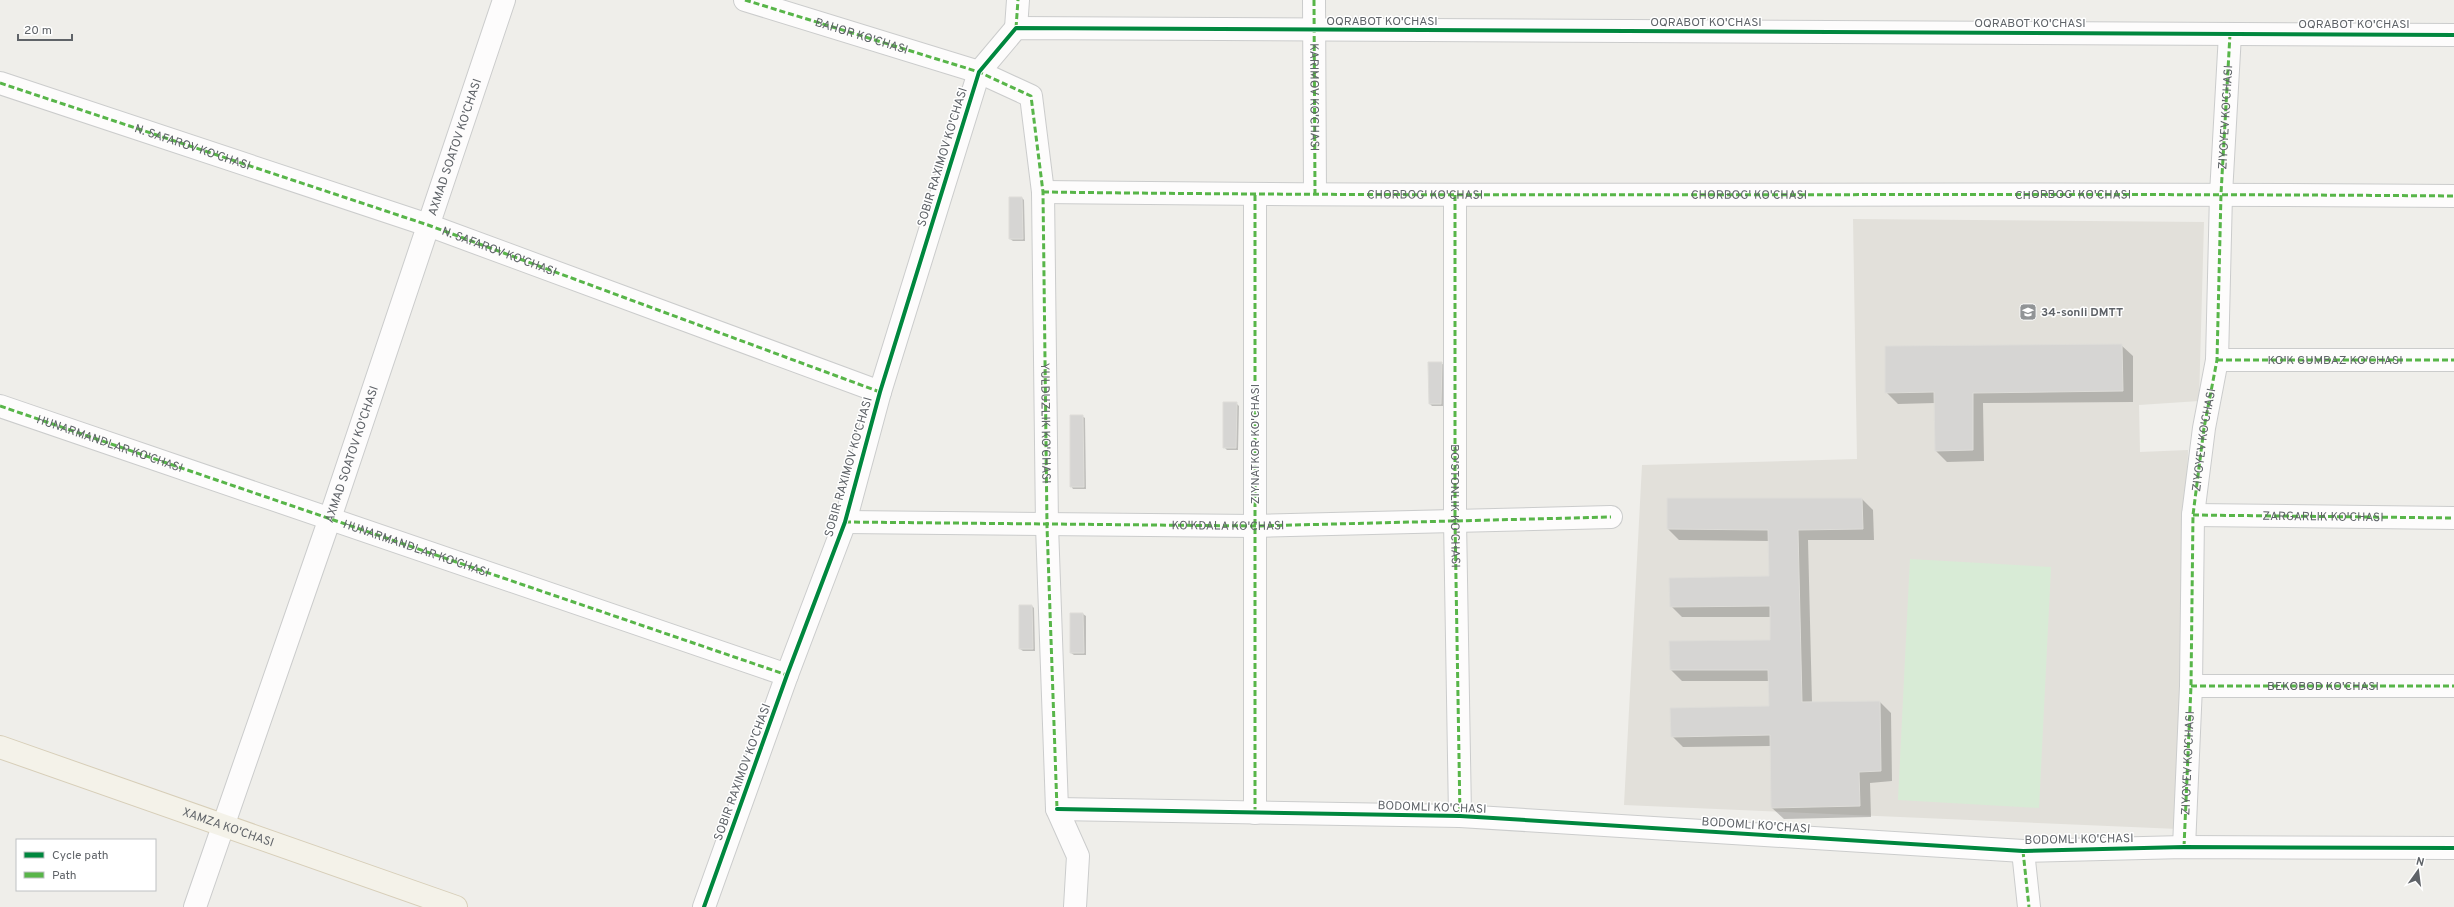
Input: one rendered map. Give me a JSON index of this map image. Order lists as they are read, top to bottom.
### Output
{
  "streets": {
    "main road": ["XAMZA KO'CHASI"],
    "street": [
      "OQRABOT KO'CHASI",
      "BAHOR KO'CHASI",
      "KARIMOV KO'CHASI",
      "ZIYOYEV KO'CHASI",
      "N. SAFAROV KO'CHASI",
      "AXMAD SOATOV KO'CHASI",
      "SOBIR RAXIMOV KO'CHASI",
      "CHORBOG' KO'CHASI",
      "KO'K GUMBAZ KO'CHASI",
      "YULDUZLIK KO'CHASI",
      "HUNARMANDLAR KO'CHASI",
      "ZIYNATKOR KO'CHASI",
      "BO'STONLIK KO'CHASI",
      "ZARGARLIK KO'CHASI",
      "KO'KDALA KO'CHASI",
      "BEKOBOD KO'CHASI",
      "BODOMLI KO'CHASI"
    ]
  },
  "crossings": [
    ["OQRABOT KO'CHASI", "KARIMOV KO'CHASI"],
    ["OQRABOT KO'CHASI", "ZIYOYEV KO'CHASI"],
    ["BAHOR KO'CHASI", "SOBIR RAXIMOV KO'CHASI"],
    ["BAHOR KO'CHASI", "YULDUZLIK KO'CHASI"],
    ["KARIMOV KO'CHASI", "CHORBOG' KO'CHASI"],
    ["ZIYOYEV KO'CHASI", "CHORBOG' KO'CHASI"],
    ["ZIYOYEV KO'CHASI", "KO'K GUMBAZ KO'CHASI"],
    ["ZIYOYEV KO'CHASI", "ZARGARLIK KO'CHASI"],
    ["ZIYOYEV KO'CHASI", "BEKOBOD KO'CHASI"],
    ["ZIYOYEV KO'CHASI", "BODOMLI KO'CHASI"],
    ["N. SAFAROV KO'CHASI", "AXMAD SOATOV KO'CHASI"],
    ["N. SAFAROV KO'CHASI", "SOBIR RAXIMOV KO'CHASI"],
    ["AXMAD SOATOV KO'CHASI", "HUNARMANDLAR KO'CHASI"],
    ["AXMAD SOATOV KO'CHASI", "XAMZA KO'CHASI"],
    ["SOBIR RAXIMOV KO'CHASI", "YULDUZLIK KO'CHASI"],
    ["SOBIR RAXIMOV KO'CHASI", "HUNARMANDLAR KO'CHASI"],
    ["SOBIR RAXIMOV KO'CHASI", "KO'KDALA KO'CHASI"],
    ["CHORBOG' KO'CHASI", "YULDUZLIK KO'CHASI"],
    ["CHORBOG' KO'CHASI", "ZIYNATKOR KO'CHASI"],
    ["CHORBOG' KO'CHASI", "BO'STONLIK KO'CHASI"],
    ["YULDUZLIK KO'CHASI", "KO'KDALA KO'CHASI"],
    ["YULDUZLIK KO'CHASI", "BODOMLI KO'CHASI"],
    ["ZIYNATKOR KO'CHASI", "KO'KDALA KO'CHASI"],
    ["ZIYNATKOR KO'CHASI", "BODOMLI KO'CHASI"],
    ["BO'STONLIK KO'CHASI", "KO'KDALA KO'CHASI"],
    ["BO'STONLIK KO'CHASI", "BODOMLI KO'CHASI"]
  ],
  "places": {
    "school or university": ["34-sonli DMTT"]
  },
  "legend": ["Cycle path", "Path"],
  "scale_bar": "20 m",
  "north": "top"
}
